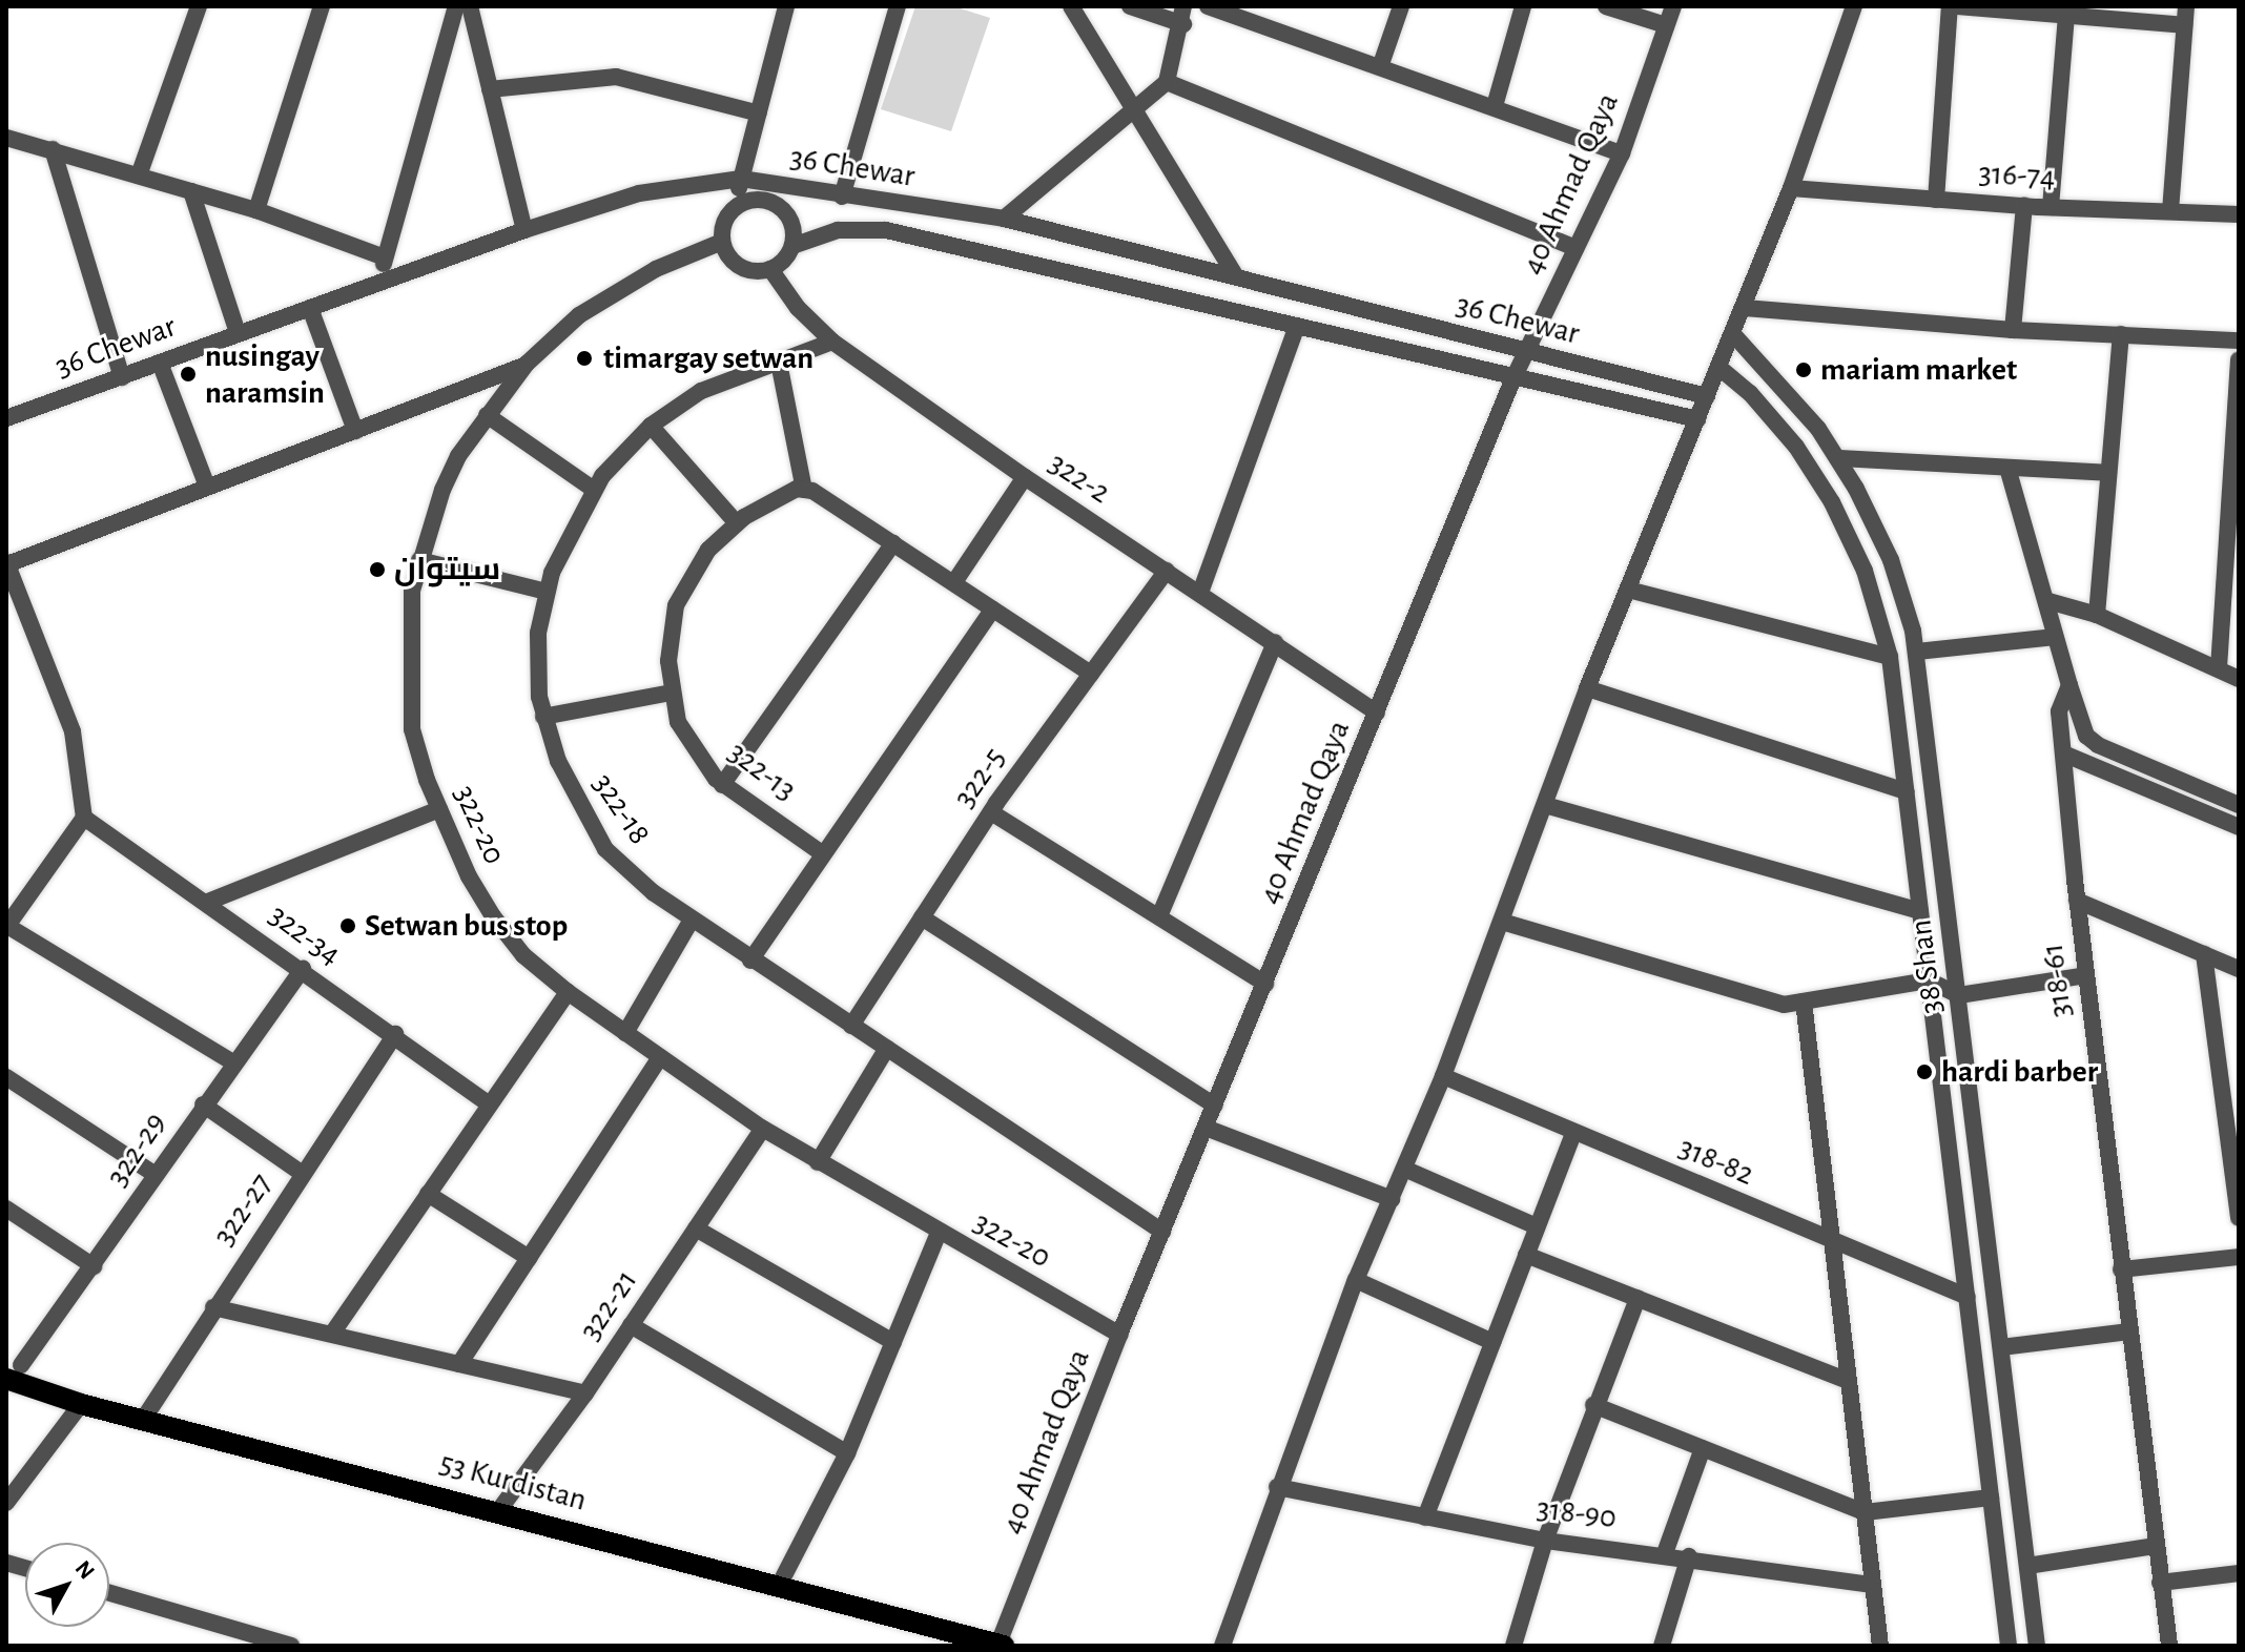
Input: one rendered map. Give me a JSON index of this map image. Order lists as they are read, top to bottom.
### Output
{
  "streets": {
    "main road": ["53 Kurdistan"],
    "street": [
      "36 Chewar",
      "316-74",
      "40 Ahmad Qaya",
      "322-2",
      "322-13",
      "322-5",
      "322-18",
      "322-20",
      "322-34",
      "38 Shan",
      "318-61",
      "322-29",
      "318-82",
      "322-27",
      "322-21",
      "318-90"
    ]
  },
  "crossings": [
    ["36 Chewar", "40 Ahmad Qaya"],
    ["40 Ahmad Qaya", "322-2"],
    ["40 Ahmad Qaya", "322-18"],
    ["40 Ahmad Qaya", "322-20"],
    ["40 Ahmad Qaya", "53 Kurdistan"],
    ["322-2", "322-5"],
    ["322-2", "322-18"],
    ["322-2", "322-20"],
    ["322-5", "322-18"],
    ["322-20", "322-21"],
    ["322-34", "322-29"],
    ["322-34", "322-27"],
    ["38 Shan", "318-82"],
    ["322-29", "53 Kurdistan"],
    ["322-27", "53 Kurdistan"],
    ["322-21", "53 Kurdistan"]
  ],
  "places": [
    "timargay setwan",
    "mariam market",
    "nusingay naramsin",
    "سيتوان",
    "Setwan bus stop",
    "hardi barber"
  ],
  "north": "top right"
}
